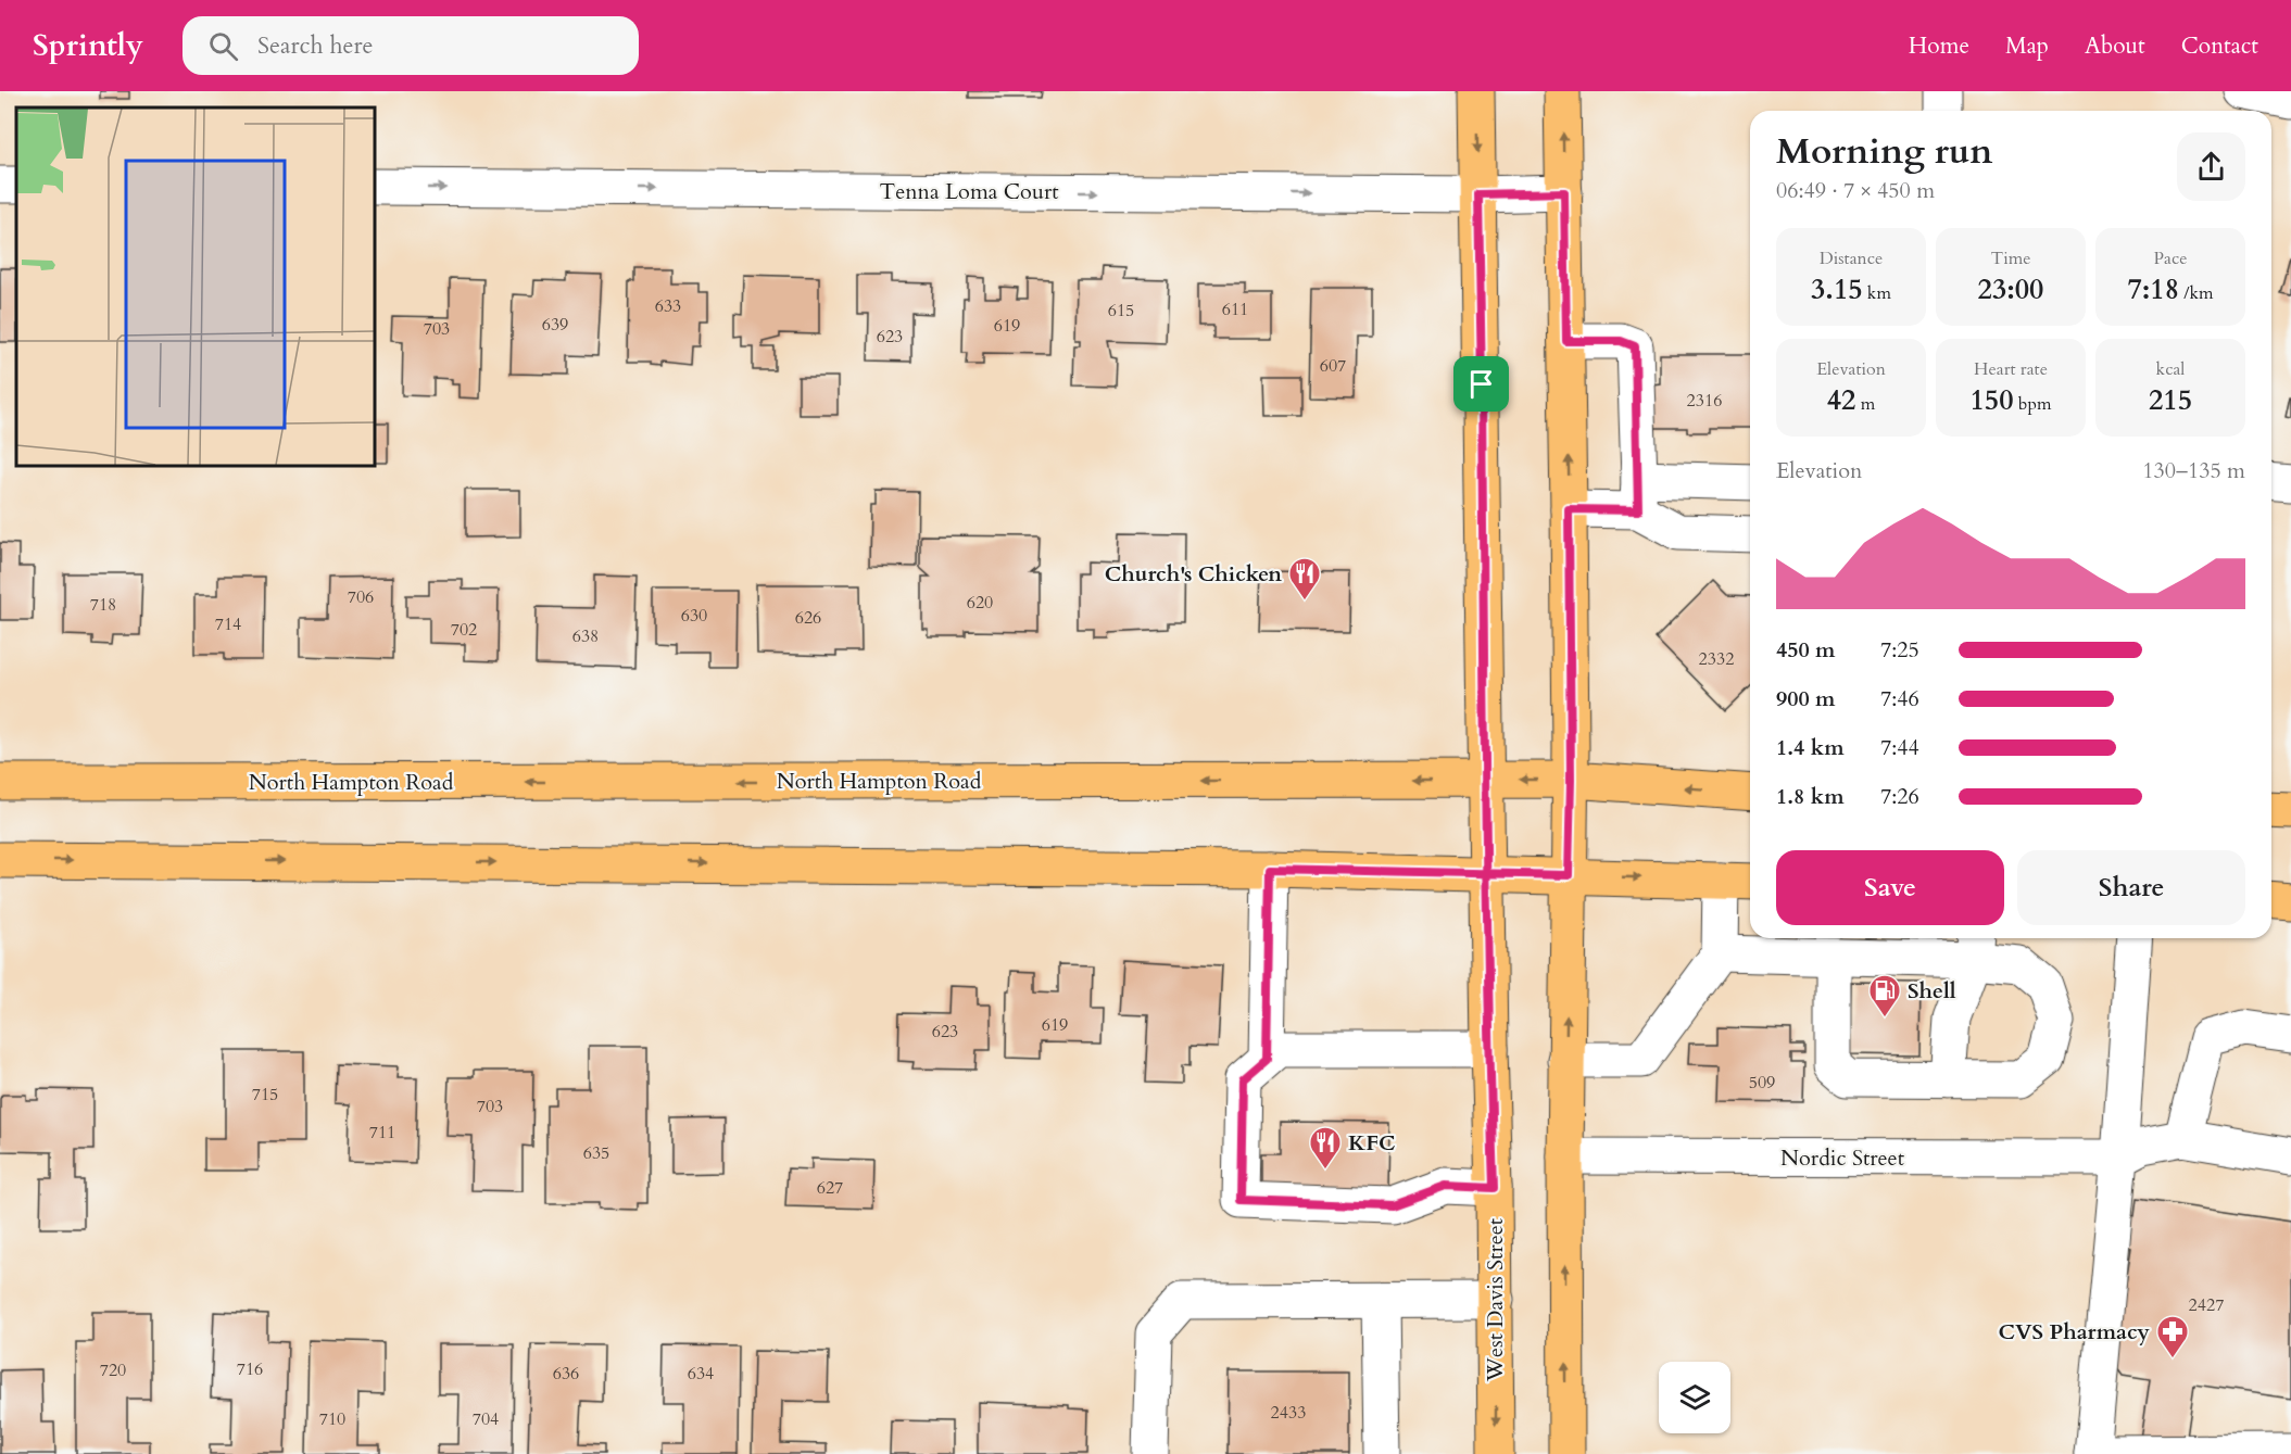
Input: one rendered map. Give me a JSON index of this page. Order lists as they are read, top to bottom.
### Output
{
  "streets": {
    "main road": ["North Hampton Road", "West Davis Street"],
    "street": ["Tenna Loma Court", "Nordic Street"]
  },
  "crossings": [
    ["Tenna Loma Court", "West Davis Street"],
    ["North Hampton Road", "West Davis Street"]
  ],
  "one_way": ["Tenna Loma Court"],
  "places": {
    "restaurant": ["Church's Chicken", "KFC"],
    "fuel station": ["Shell"],
    "pharmacy": ["CVS Pharmacy"]
  },
  "house_numbers": [
    "633",
    "611",
    "615",
    "639",
    "619",
    "703",
    "623",
    "607",
    "2316",
    "706",
    "620",
    "718",
    "630",
    "626",
    "714",
    "702",
    "638",
    "2332",
    "619",
    "623",
    "509",
    "715",
    "703",
    "711",
    "635",
    "627",
    "2427",
    "716",
    "720",
    "636",
    "634",
    "2433",
    "710",
    "704"
  ],
  "page": {
    "header": "Sprintly",
    "search": "Search here",
    "nav": [
      "Home",
      "Map",
      "About",
      "Contact"
    ],
    "heading": ["Morning run", "06:49 · 7 × 450 m"],
    "stats": [
      ["Distance", "3.15 km"],
      ["Time", "23:00"],
      ["Pace", "7:18 /km"],
      ["Elevation", "42 m"],
      ["Heart rate", "150 bpm"],
      ["kcal", "215"]
    ],
    "chart": ["Elevation", "130–135 m"],
    "list": [
      {
        "name": "450 m",
        "note": "7:25"
      },
      {
        "name": "900 m",
        "note": "7:46"
      },
      {
        "name": "1.4 km",
        "note": "7:44"
      },
      {
        "name": "1.8 km",
        "note": "7:26"
      }
    ],
    "buttons": ["Save", "Share"]
  }
}
